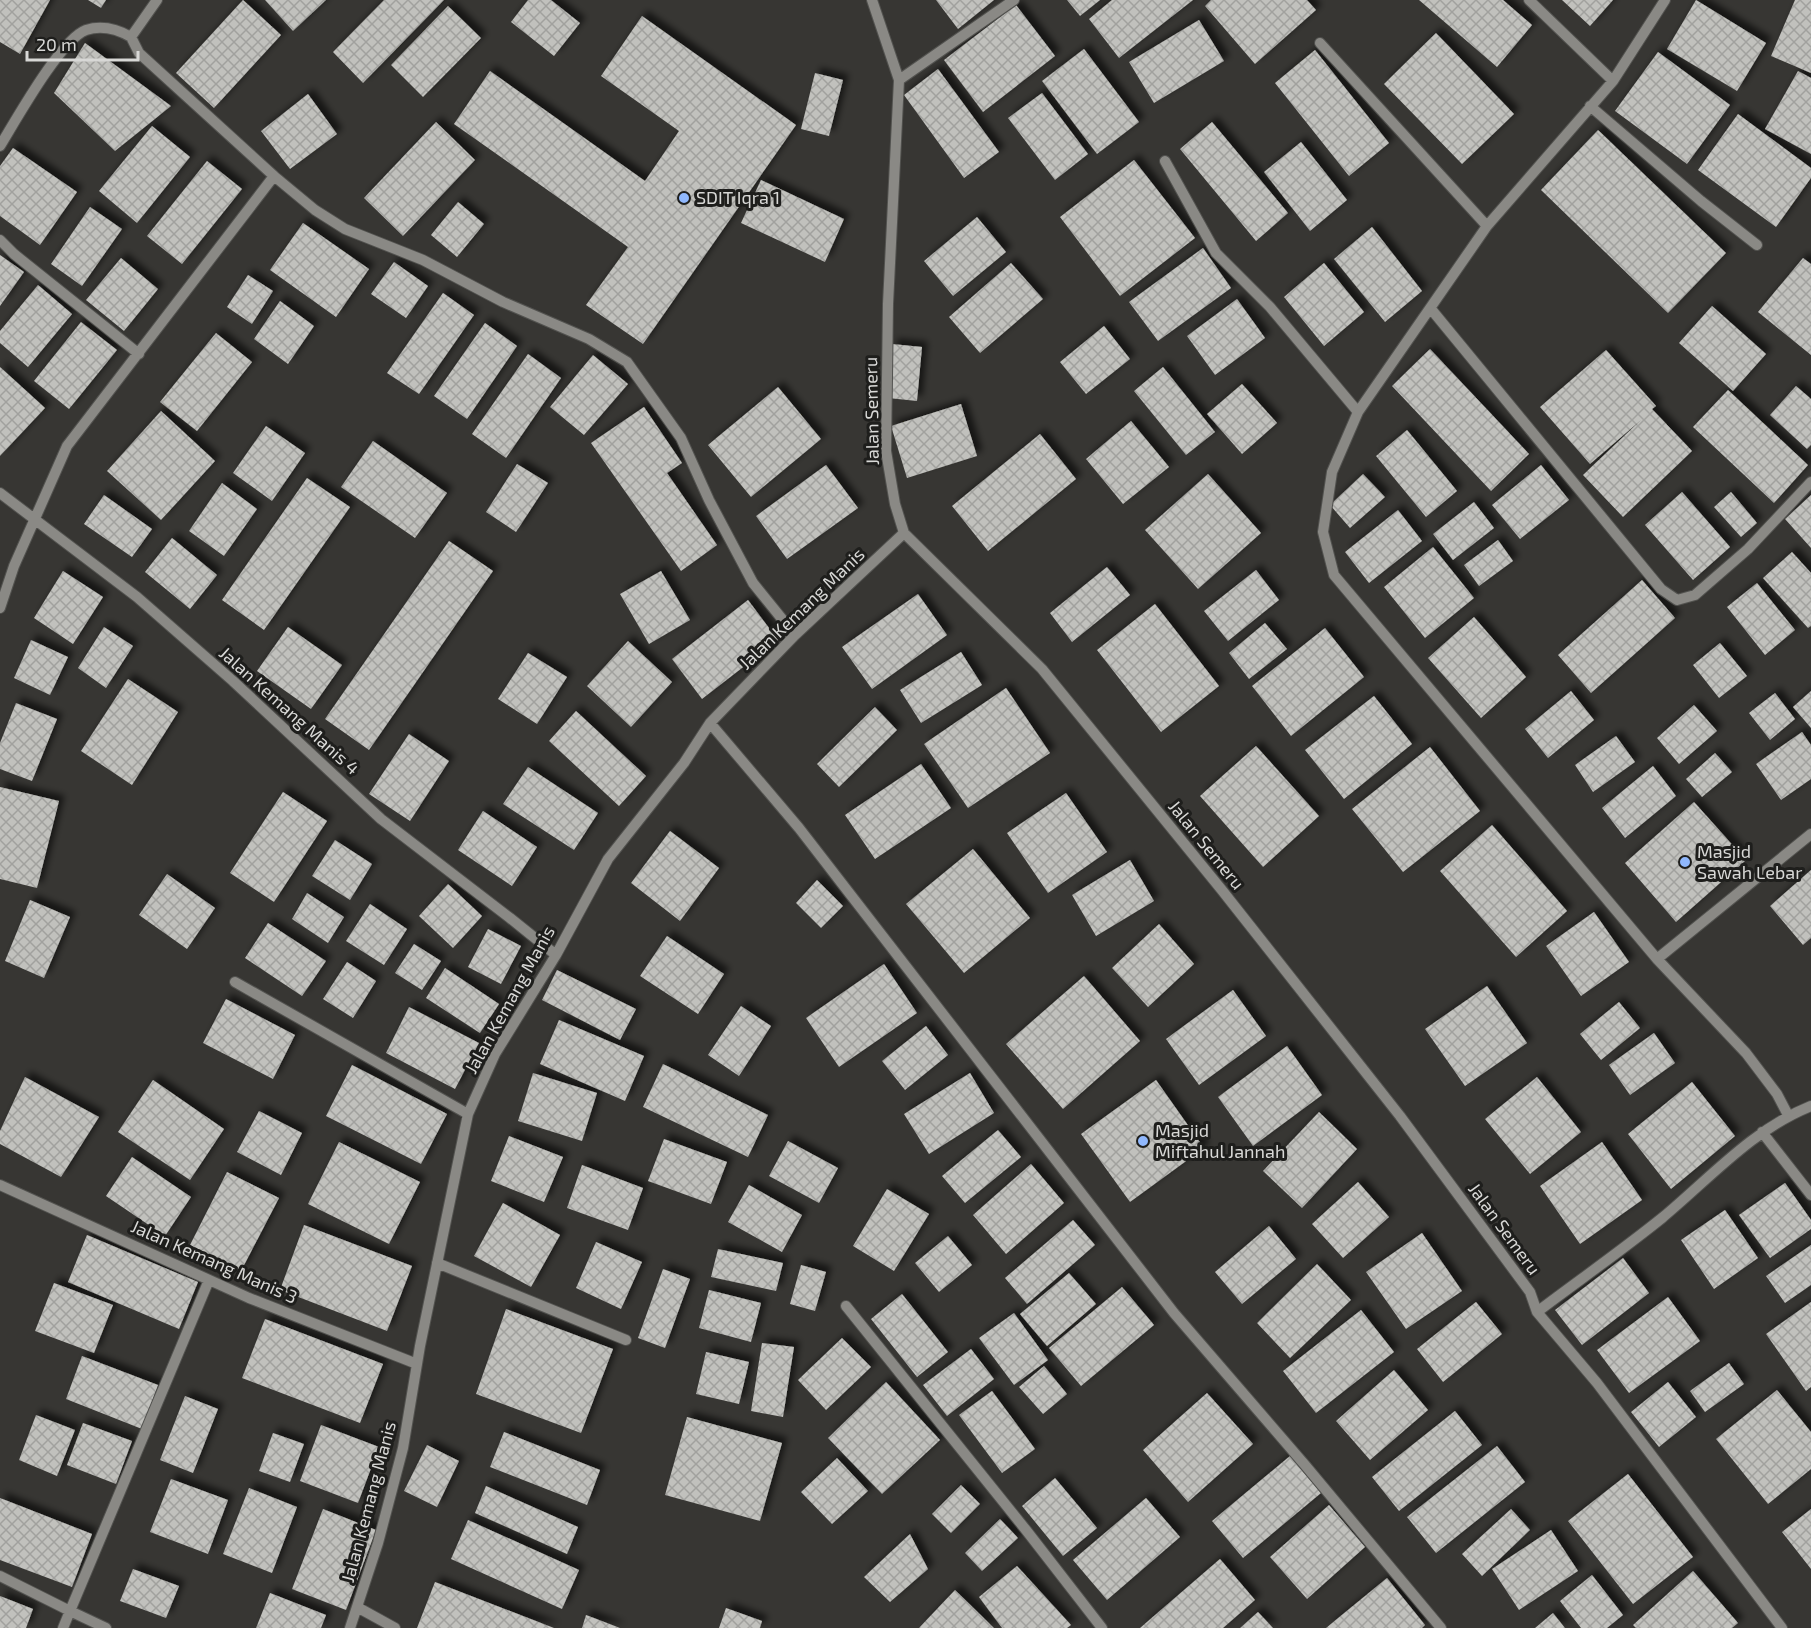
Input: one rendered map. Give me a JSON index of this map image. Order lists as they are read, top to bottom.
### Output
{
  "streets": {
    "street": [
      "Jalan Semeru",
      "Jalan Kemang Manis",
      "Jalan Kemang Manis 4",
      "Jalan Kemang Manis 3"
    ]
  },
  "crossings": [
    ["Jalan Semeru", "Jalan Kemang Manis"],
    ["Jalan Kemang Manis", "Jalan Kemang Manis 4"],
    ["Jalan Kemang Manis", "Jalan Kemang Manis 3"]
  ],
  "places": ["SDIT Iqra 1", "Masjid Sawah Lebar", "Masjid Miftahul Jannah"],
  "scale_bar": "20 m"
}
